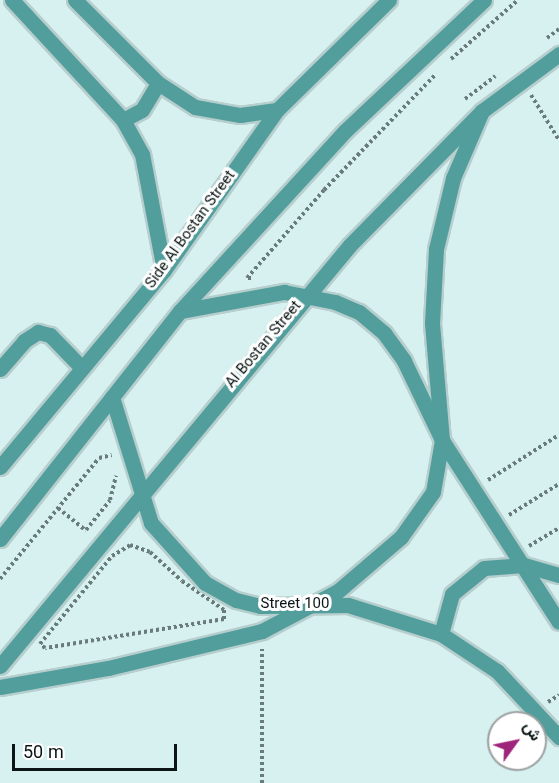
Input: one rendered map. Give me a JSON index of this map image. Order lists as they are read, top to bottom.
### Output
{
  "streets": {
    "street": ["Side Al Bostan Street", "Al Bostan Street", "Street 100"]
  },
  "crossings": [
    ["Al Bostan Street", "Street 100"]
  ],
  "scale_bar": "50 m",
  "north": "top right"
}
